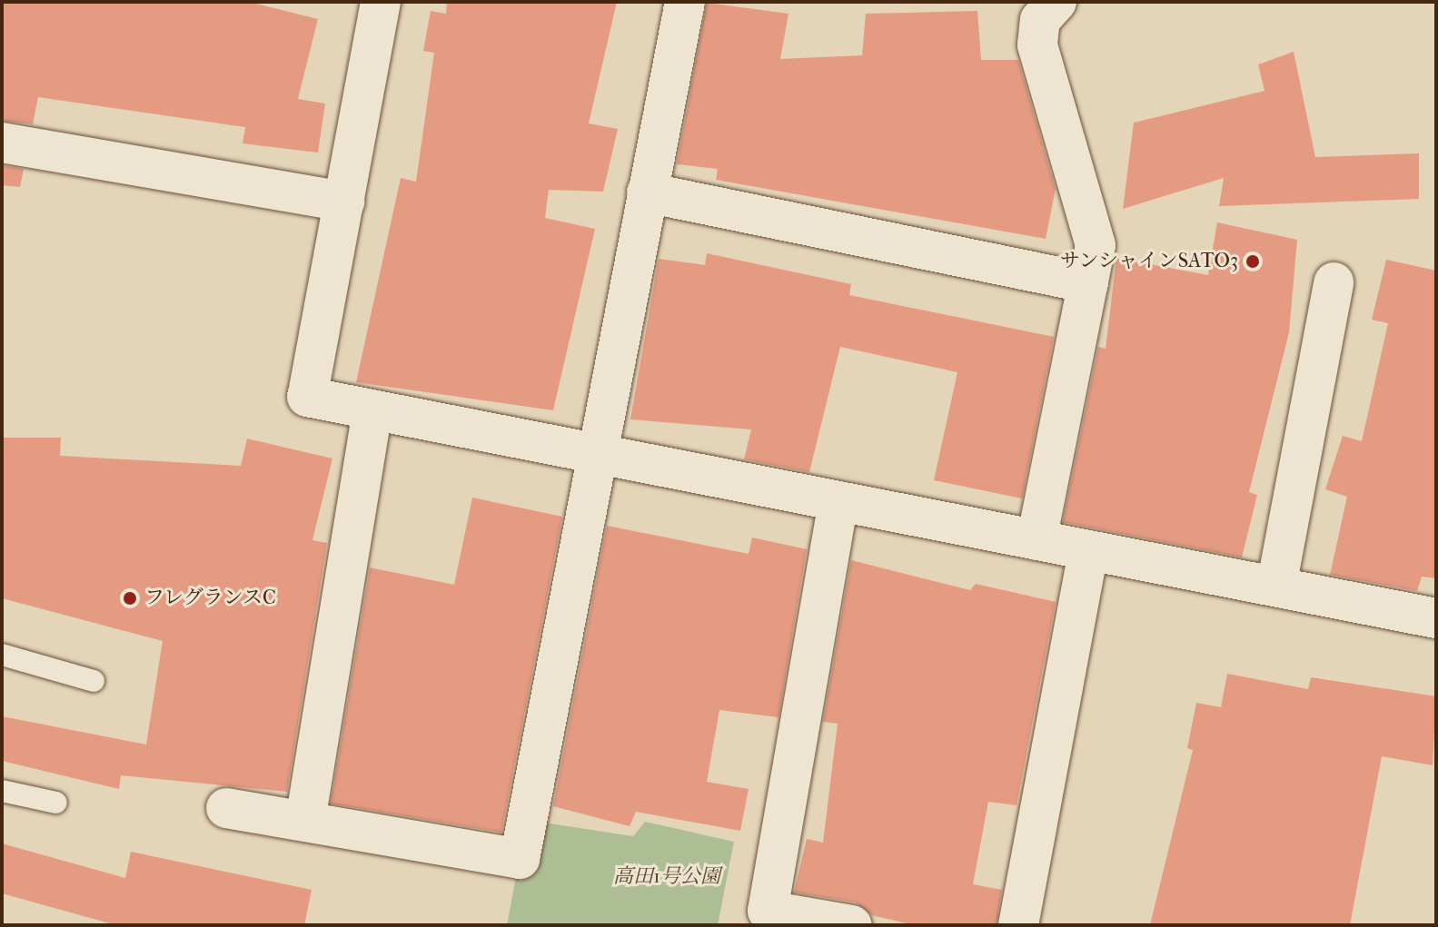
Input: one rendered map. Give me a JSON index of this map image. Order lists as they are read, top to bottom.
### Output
{
  "parks": ["高田1号公園"],
  "places": ["サンシャインSATO3", "フレグランスC"]
}
